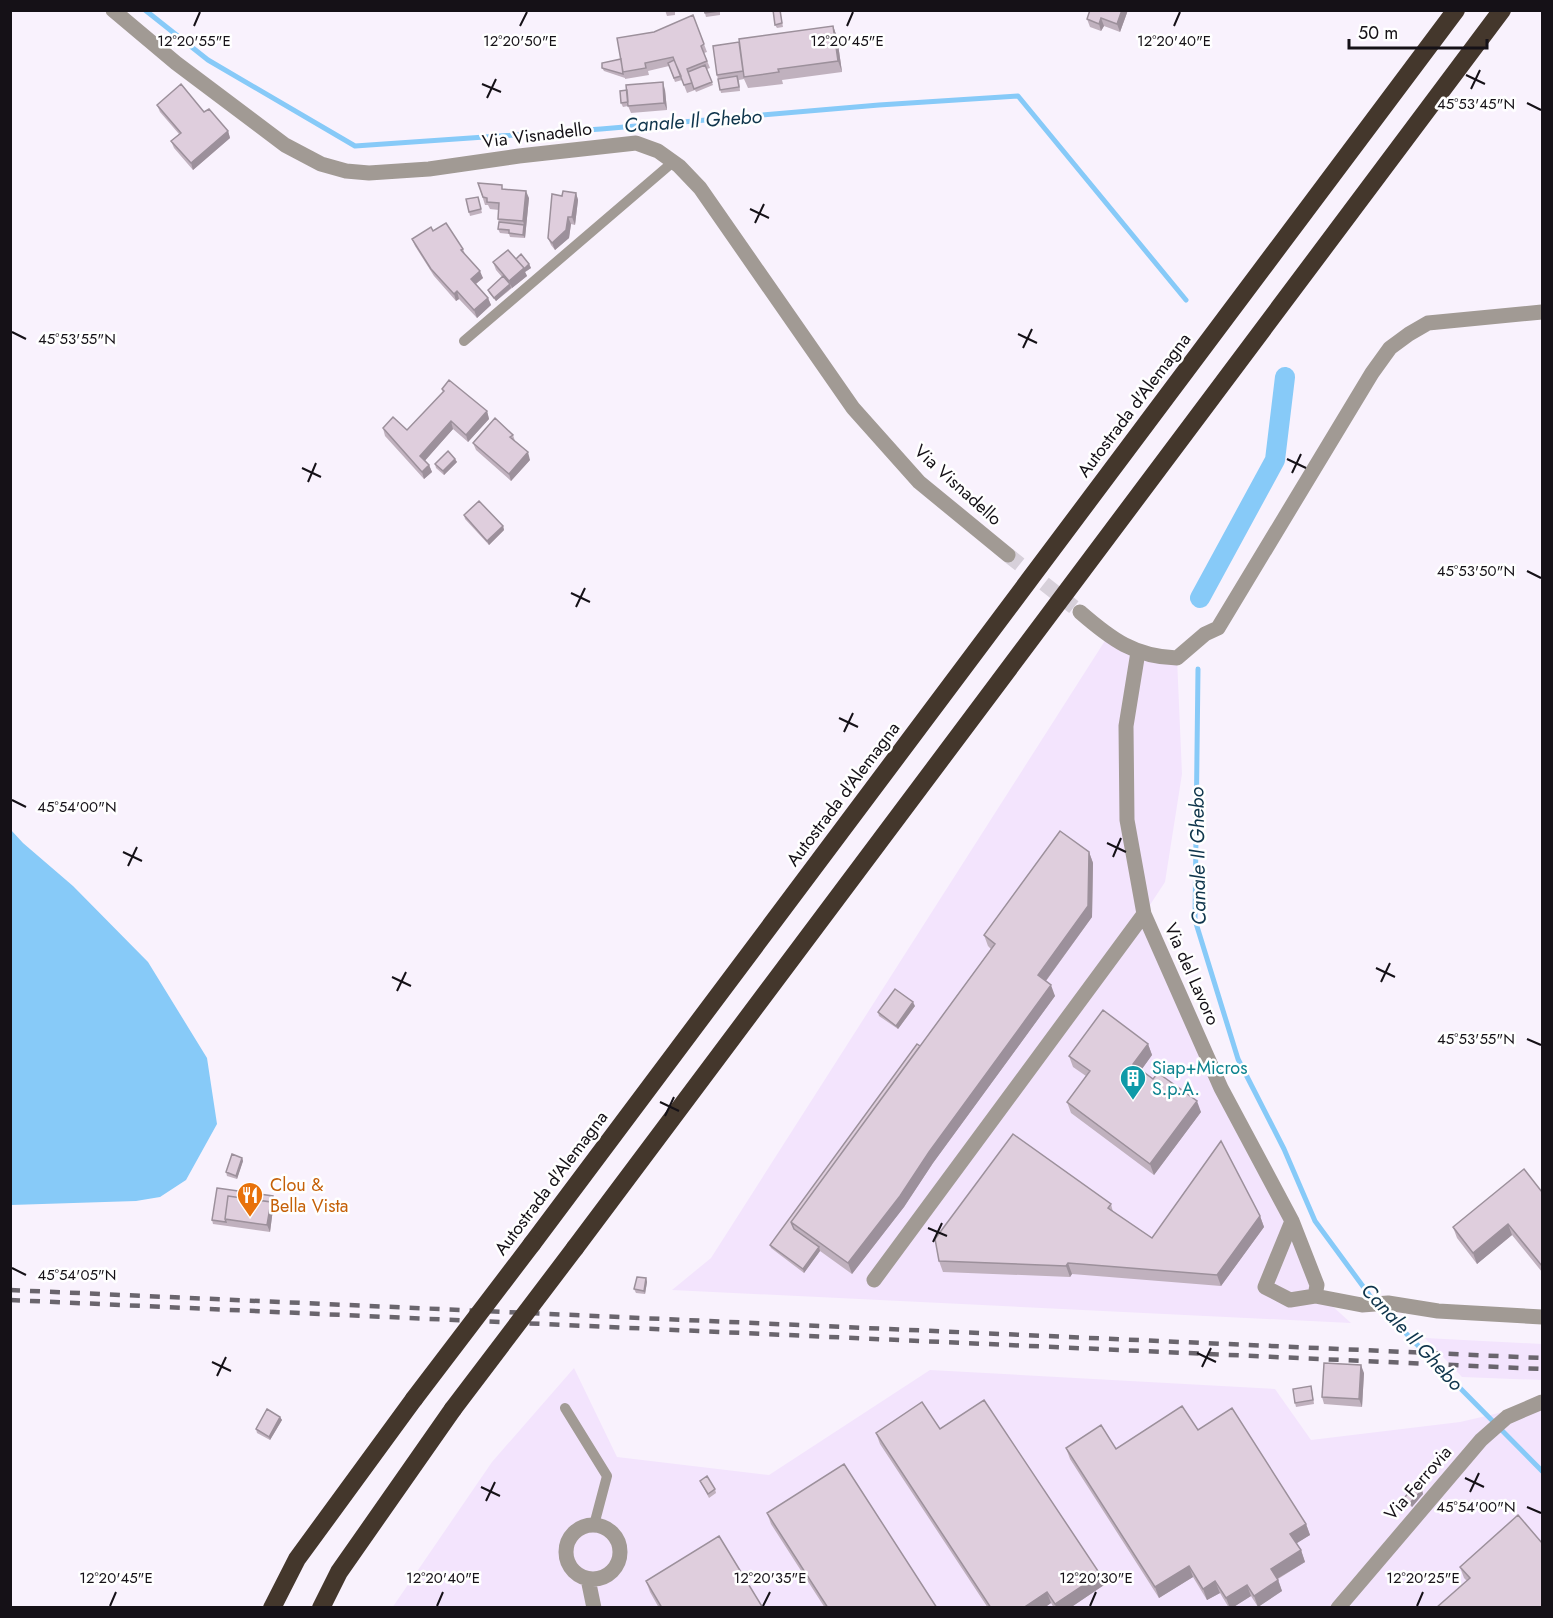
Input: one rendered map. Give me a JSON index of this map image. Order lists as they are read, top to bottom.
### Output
{
  "streets": {
    "highway": ["Autostrada d'Alemagna"],
    "street": ["Via Visnadello", "Via del Lavoro", "Via Ferrovia"]
  },
  "water": ["Canale Il Ghebo"],
  "places": {
    "building": ["Siap+Micros S.p.A."],
    "restaurant": ["Clou & Bella Vista"]
  },
  "scale_bar": "50 m",
  "coordinates": [
    "12°20'55\"E",
    "12°20'50\"E",
    "12°20'45\"E",
    "12°20'40\"E",
    "45°53'45\"N",
    "45°53'55\"N",
    "45°53'50\"N",
    "45°54'00\"N",
    "45°54'05\"N",
    "12°20'35\"E",
    "12°20'30\"E",
    "12°20'25\"E"
  ]
}
